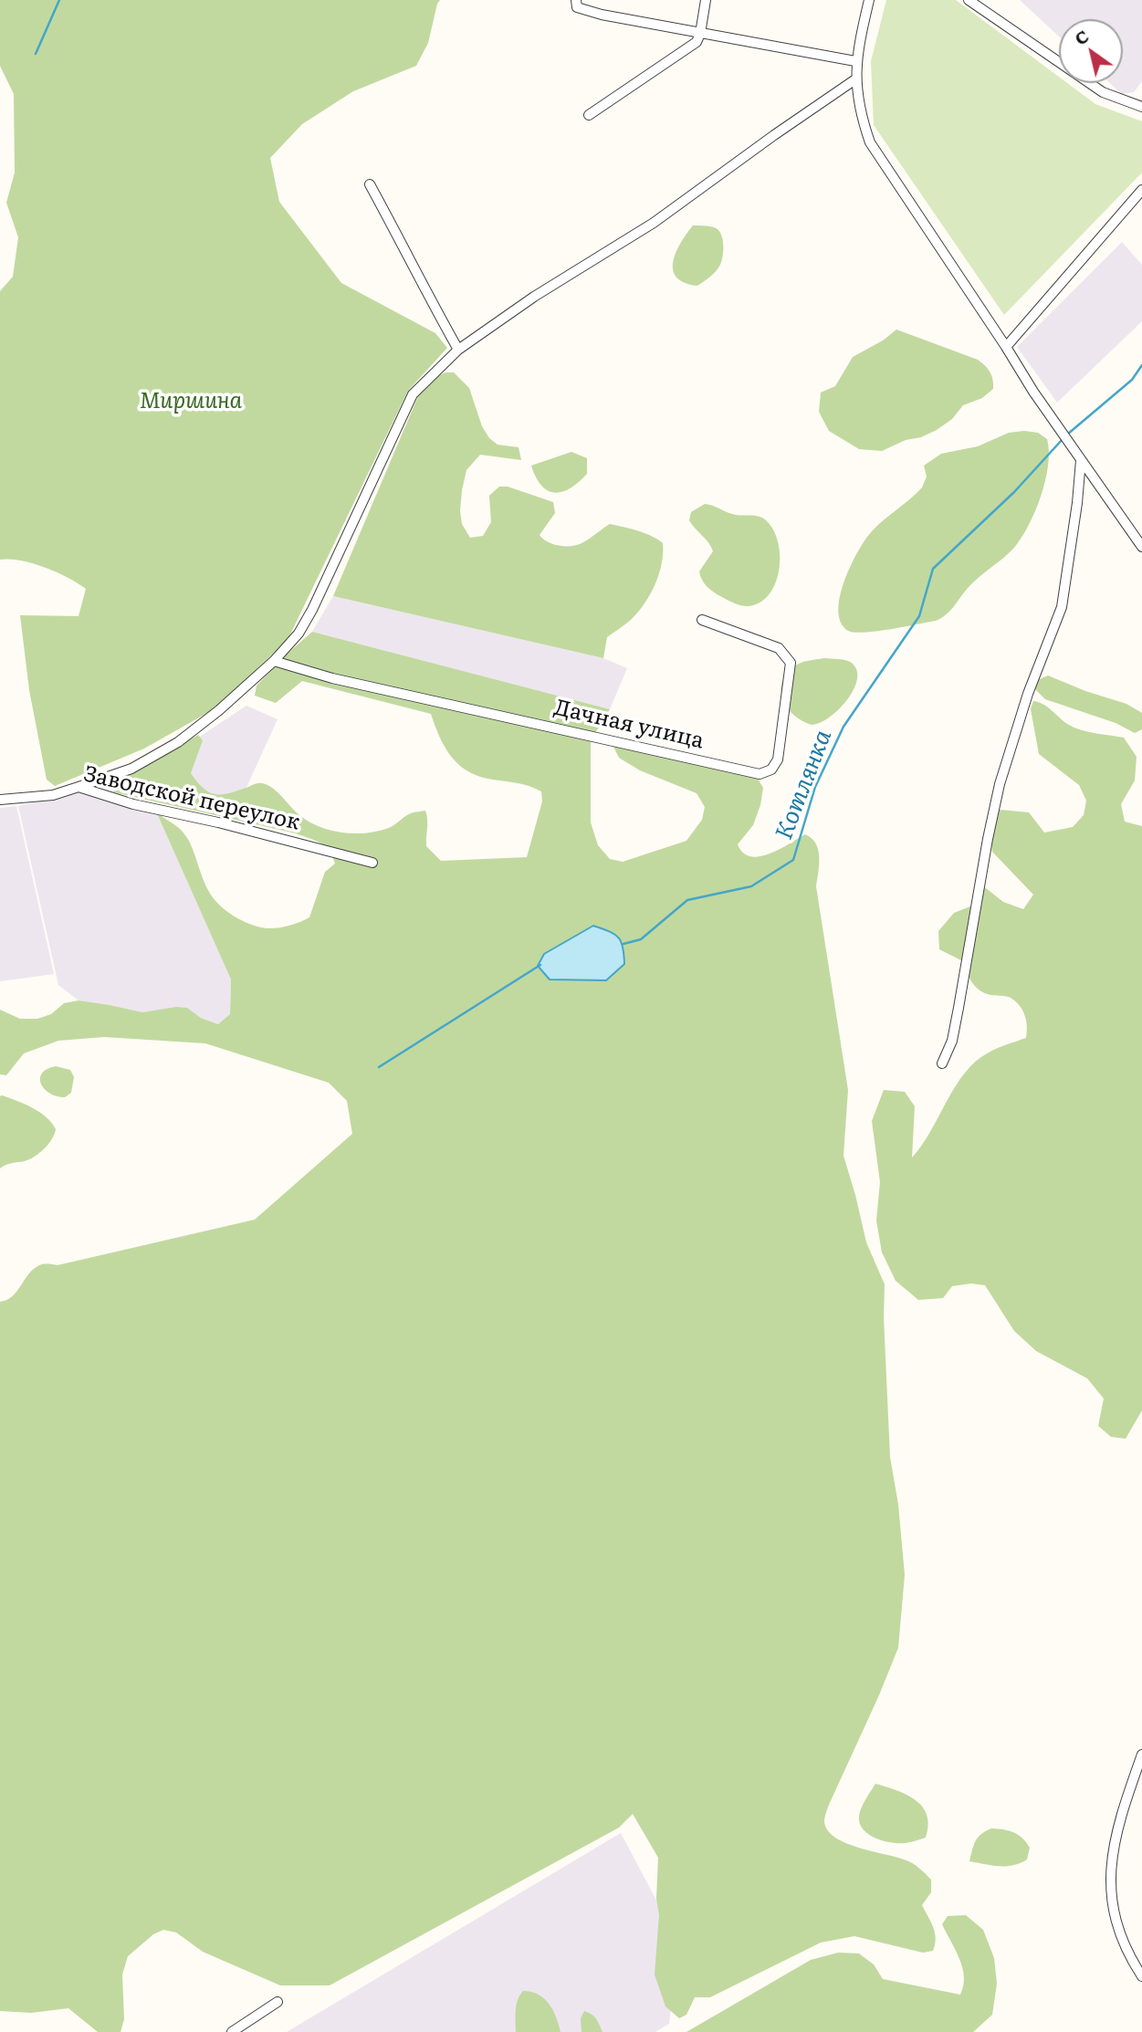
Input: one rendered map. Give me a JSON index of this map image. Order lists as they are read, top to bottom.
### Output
{
  "streets": {
    "street": ["Дачная улица", "Заводской переулок"]
  },
  "water": ["Котлянка"],
  "parks": ["Миршина"],
  "north": "top left"
}
